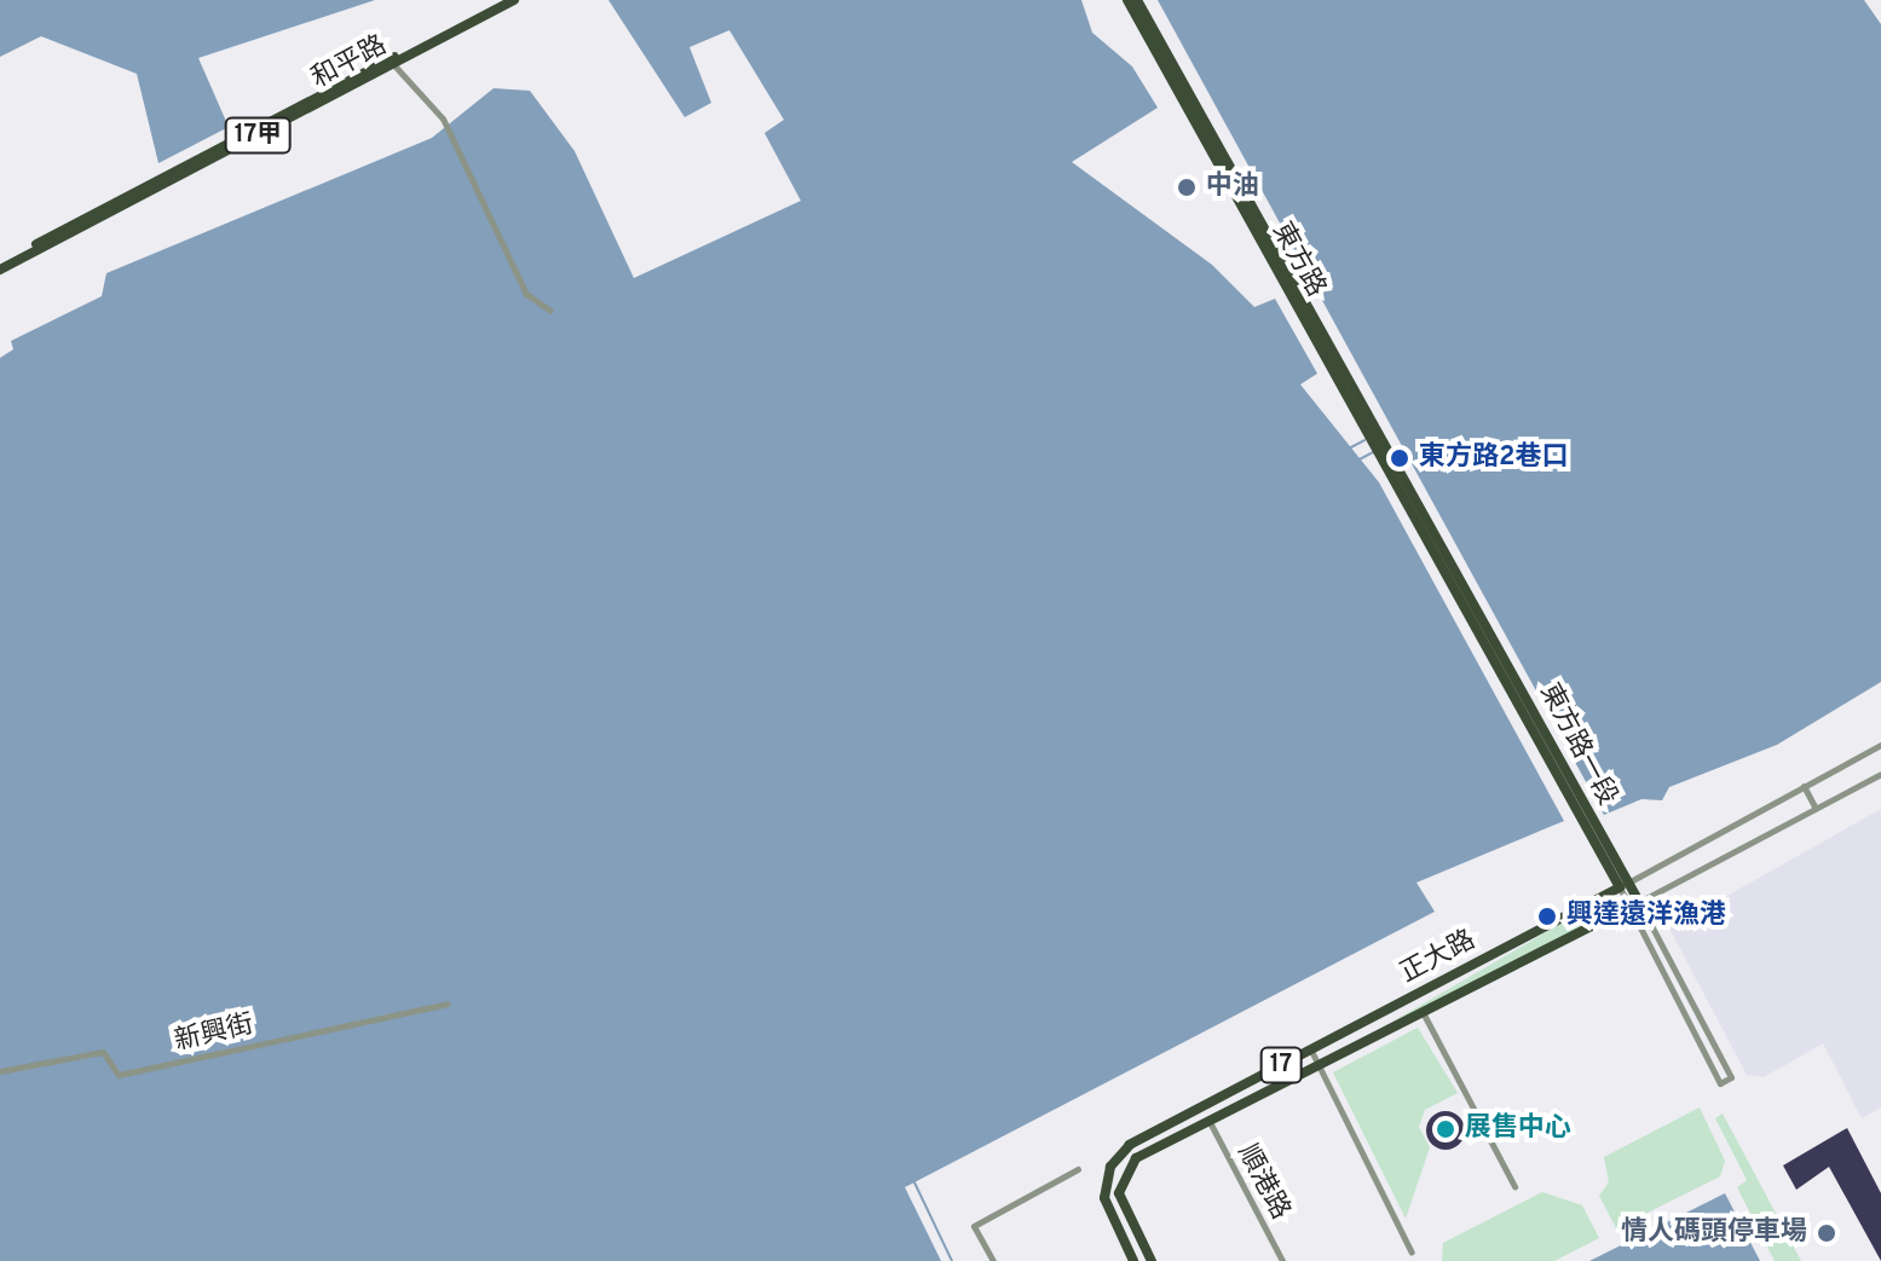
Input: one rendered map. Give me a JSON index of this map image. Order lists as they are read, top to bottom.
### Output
{
  "streets": {
    "main road": [
      "和平路",
      "17甲",
      "東方路",
      "東方路一段",
      "正大路",
      "17"
    ],
    "street": ["新興街", "順港路"]
  },
  "crossings": [
    ["東方路", "東方路一段"],
    ["東方路一段", "正大路"],
    ["正大路", "順港路"]
  ],
  "places": [
    "中油",
    "東方路2巷口",
    "興達遠洋漁港",
    "展售中心",
    "情人碼頭停車場"
  ]
}
